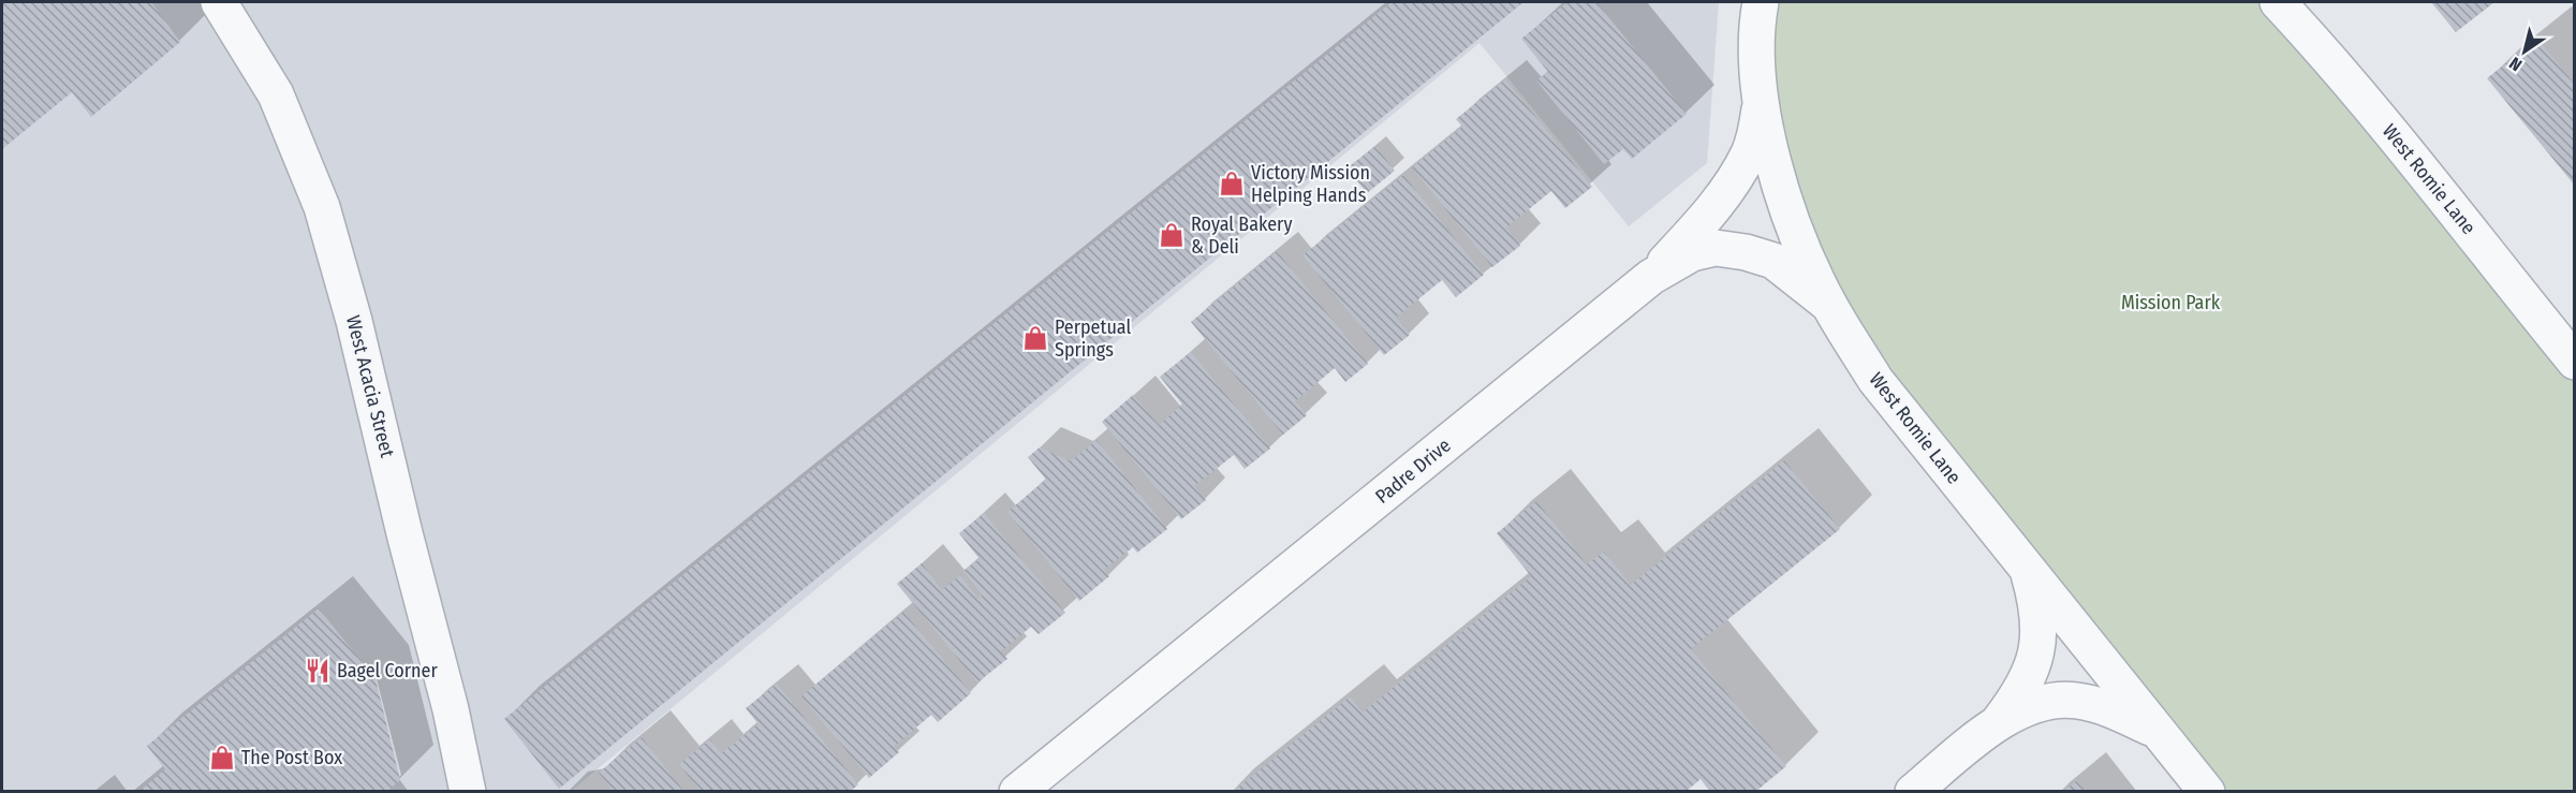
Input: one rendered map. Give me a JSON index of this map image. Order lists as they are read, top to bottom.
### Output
{
  "streets": {
    "street": ["West Romie Lane", "West Acacia Street", "Padre Drive"]
  },
  "crossings": [
    ["West Romie Lane", "Padre Drive"]
  ],
  "parks": ["Mission Park"],
  "places": {
    "shop": [
      "Victory Mission Helping Hands",
      "Royal Bakery & Deli",
      "Perpetual Springs",
      "The Post Box"
    ],
    "restaurant": ["Bagel Corner"]
  },
  "north": "bottom left"
}
